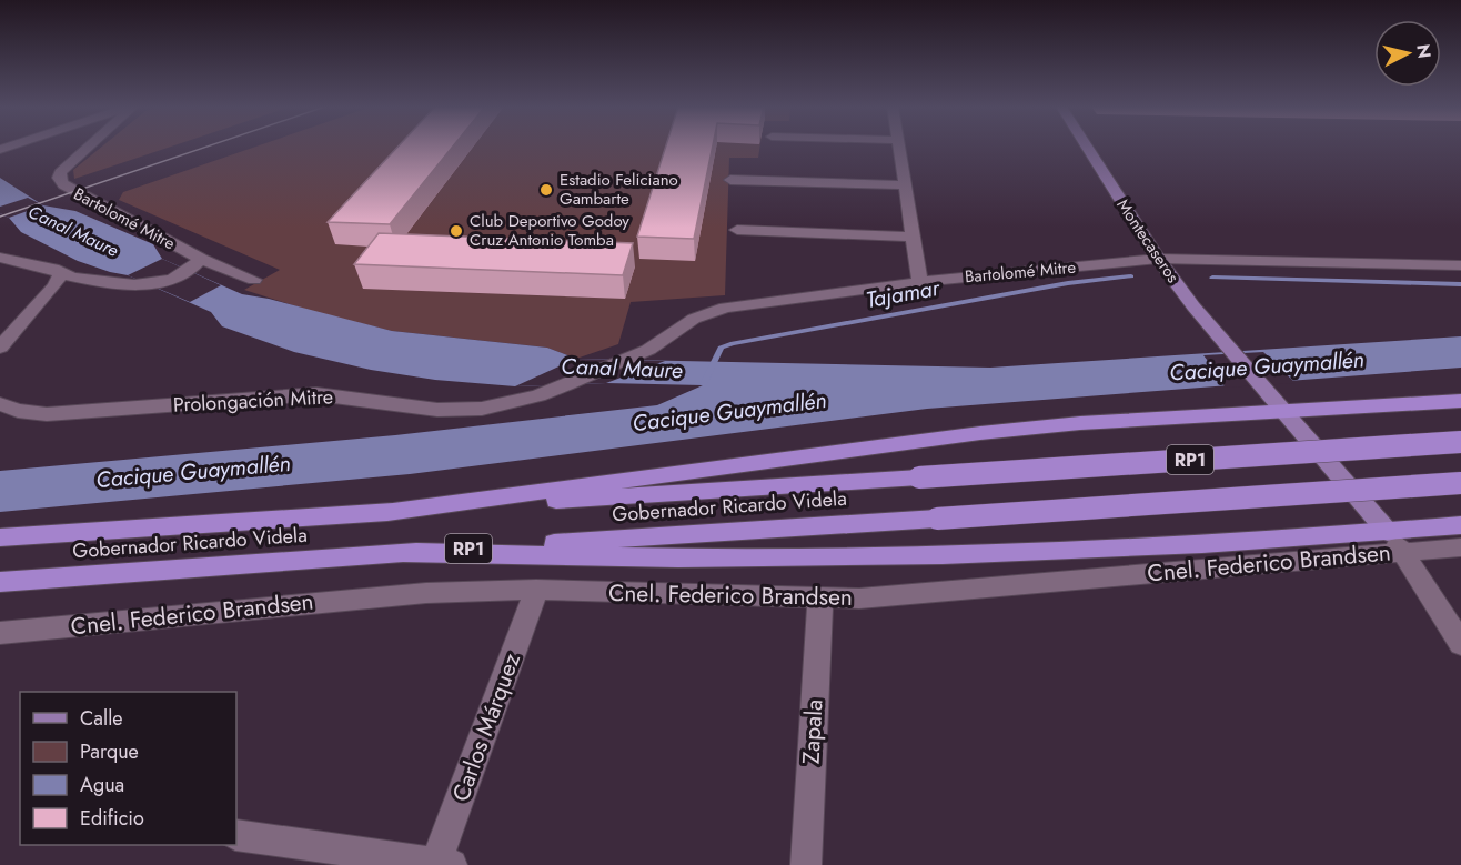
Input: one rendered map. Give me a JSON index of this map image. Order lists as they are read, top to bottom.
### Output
{
  "streets": {
    "highway": ["RP1", "Gobernador Ricardo Videla"],
    "main road": ["Montecaseros"],
    "street": [
      "Bartolomé Mitre",
      "Prolongación Mitre",
      "Cnel. Federico Brandsen",
      "Carlos Márquez",
      "Zapala"
    ]
  },
  "crossings": [
    ["Bartolomé Mitre", "Montecaseros"],
    ["Bartolomé Mitre", "Prolongación Mitre"],
    ["Cnel. Federico Brandsen", "Carlos Márquez"],
    ["Cnel. Federico Brandsen", "Zapala"]
  ],
  "water": ["Canal Maure", "Tajamar", "Cacique Guaymallén"],
  "places": ["Estadio Feliciano Gambarte", "Club Deportivo Godoy Cruz Antonio Tomba"],
  "legend": [
    "Calle",
    "Parque",
    "Agua",
    "Edificio"
  ],
  "north": "right"
}
